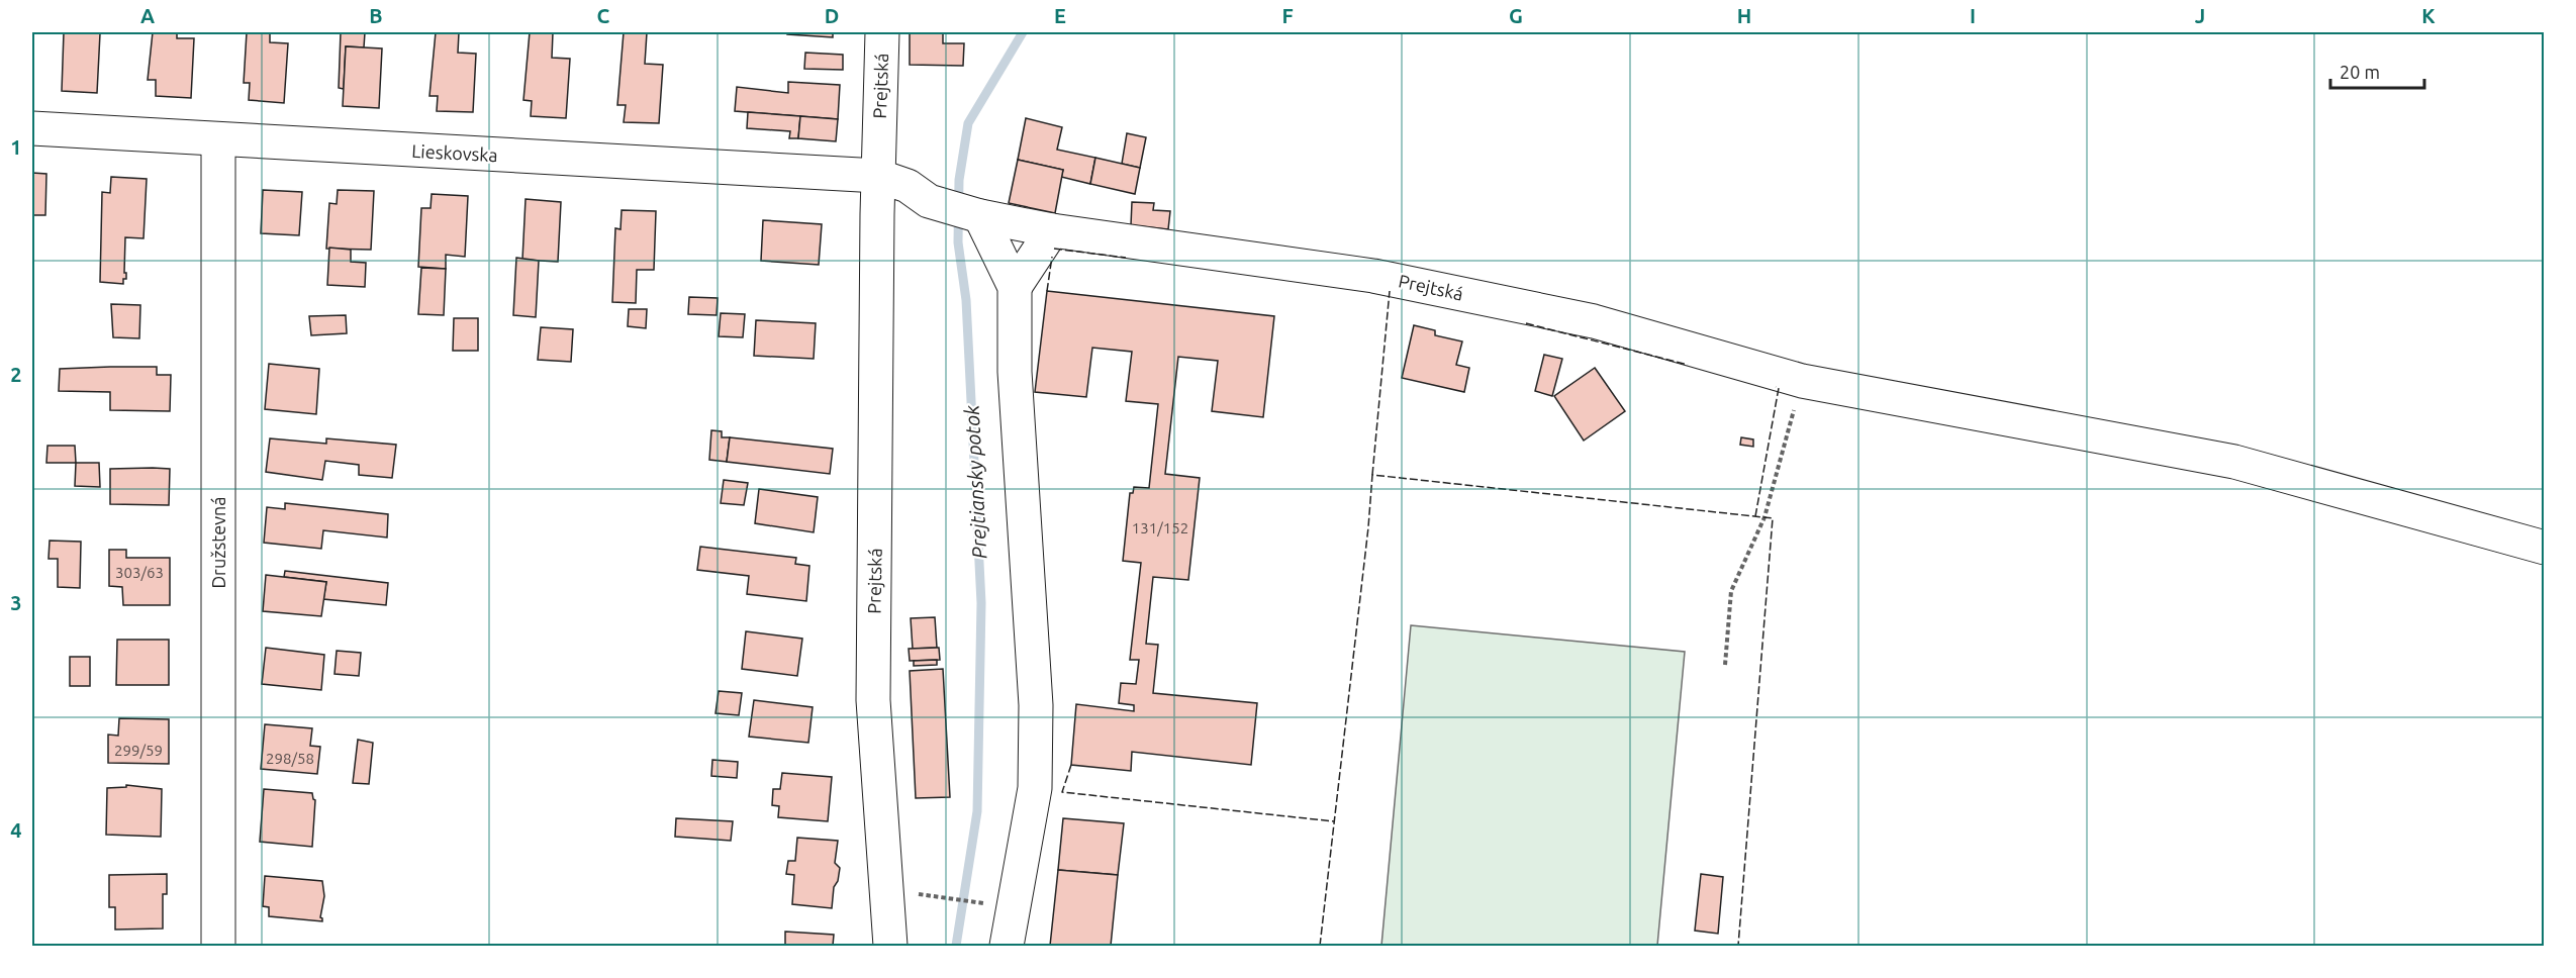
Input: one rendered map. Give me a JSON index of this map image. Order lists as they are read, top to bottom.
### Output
{
  "streets": {
    "street": ["Prejtská", "Lieskovska", "Družstevná"]
  },
  "crossings": [
    ["Prejtská", "Lieskovska"],
    ["Lieskovska", "Družstevná"]
  ],
  "water": ["Prejtiansky potok"],
  "house_numbers": [
    "131/152",
    "303/63",
    "299/59",
    "298/58"
  ],
  "scale_bar": "20 m",
  "grid": {
    "columns": [
      "A",
      "B",
      "C",
      "D",
      "E",
      "F",
      "G",
      "H",
      "I",
      "J",
      "K"
    ],
    "rows": [
      "1",
      "2",
      "3",
      "4"
    ]
  }
}
